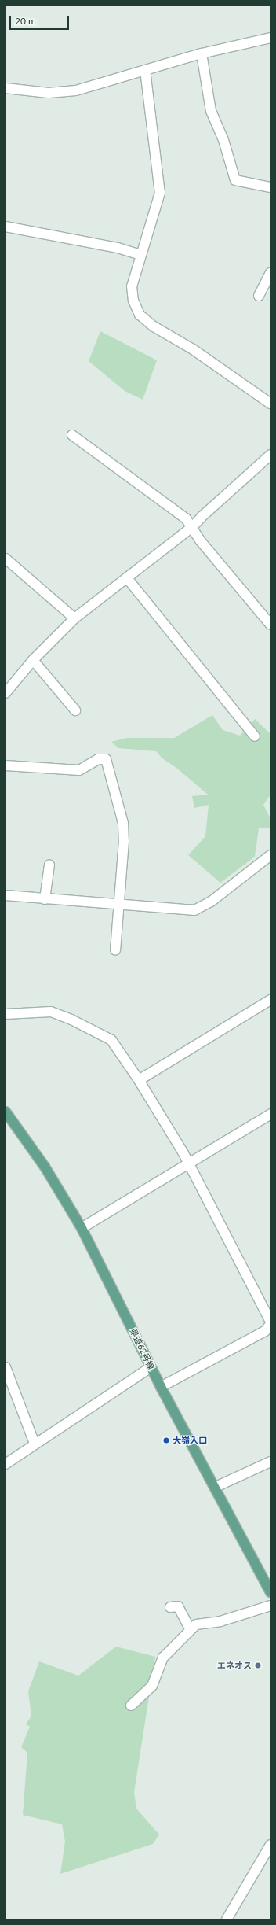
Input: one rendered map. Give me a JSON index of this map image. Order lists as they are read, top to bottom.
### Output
{
  "streets": {
    "main road": ["県道62号線"]
  },
  "places": ["大嶺入口", "エネオス"],
  "scale_bar": "20 m"
}
